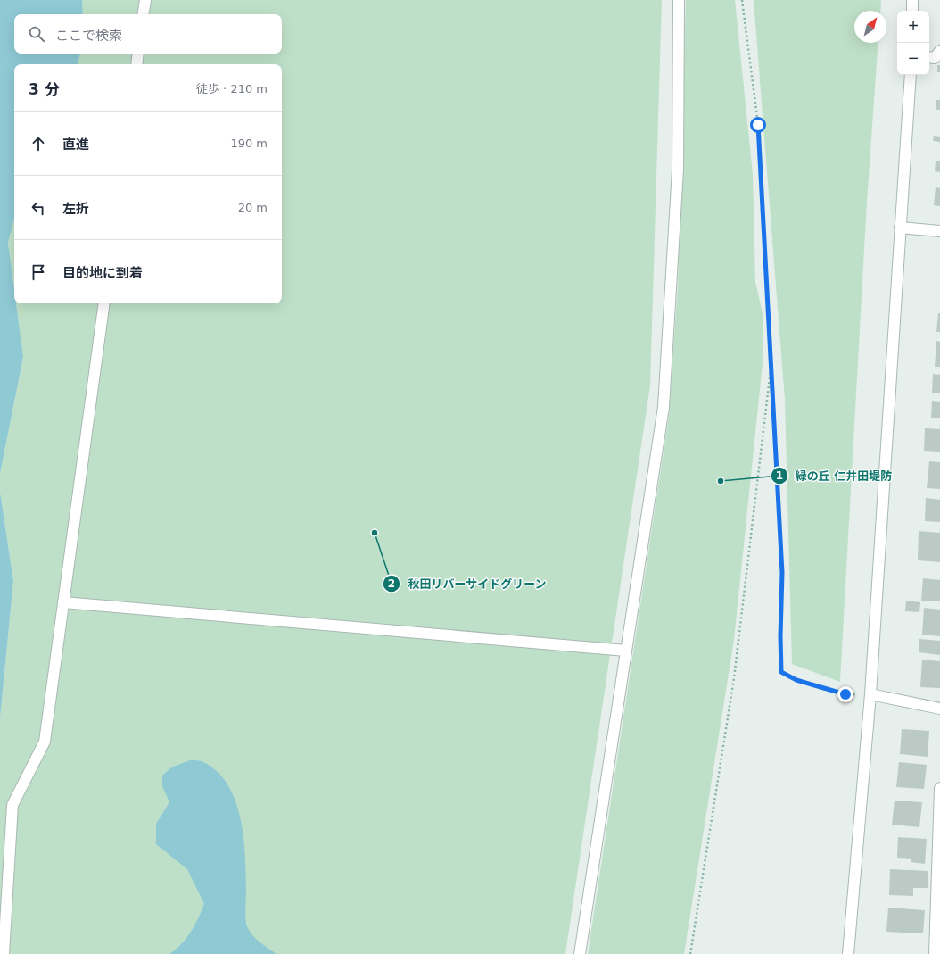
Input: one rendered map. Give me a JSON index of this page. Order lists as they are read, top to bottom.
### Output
{
  "places": ["緑の丘 仁井田堤防", "秋田リバーサイドグリーン"],
  "north": "top right",
  "page": {
    "map_buttons": ["+", "−"],
    "search": "ここで検索",
    "heading": ["3 分", "徒歩 · 210 m"],
    "list": [
      ["直進", "190 m"],
      ["左折", "20 m"],
      "目的地に到着"
    ]
  }
}
